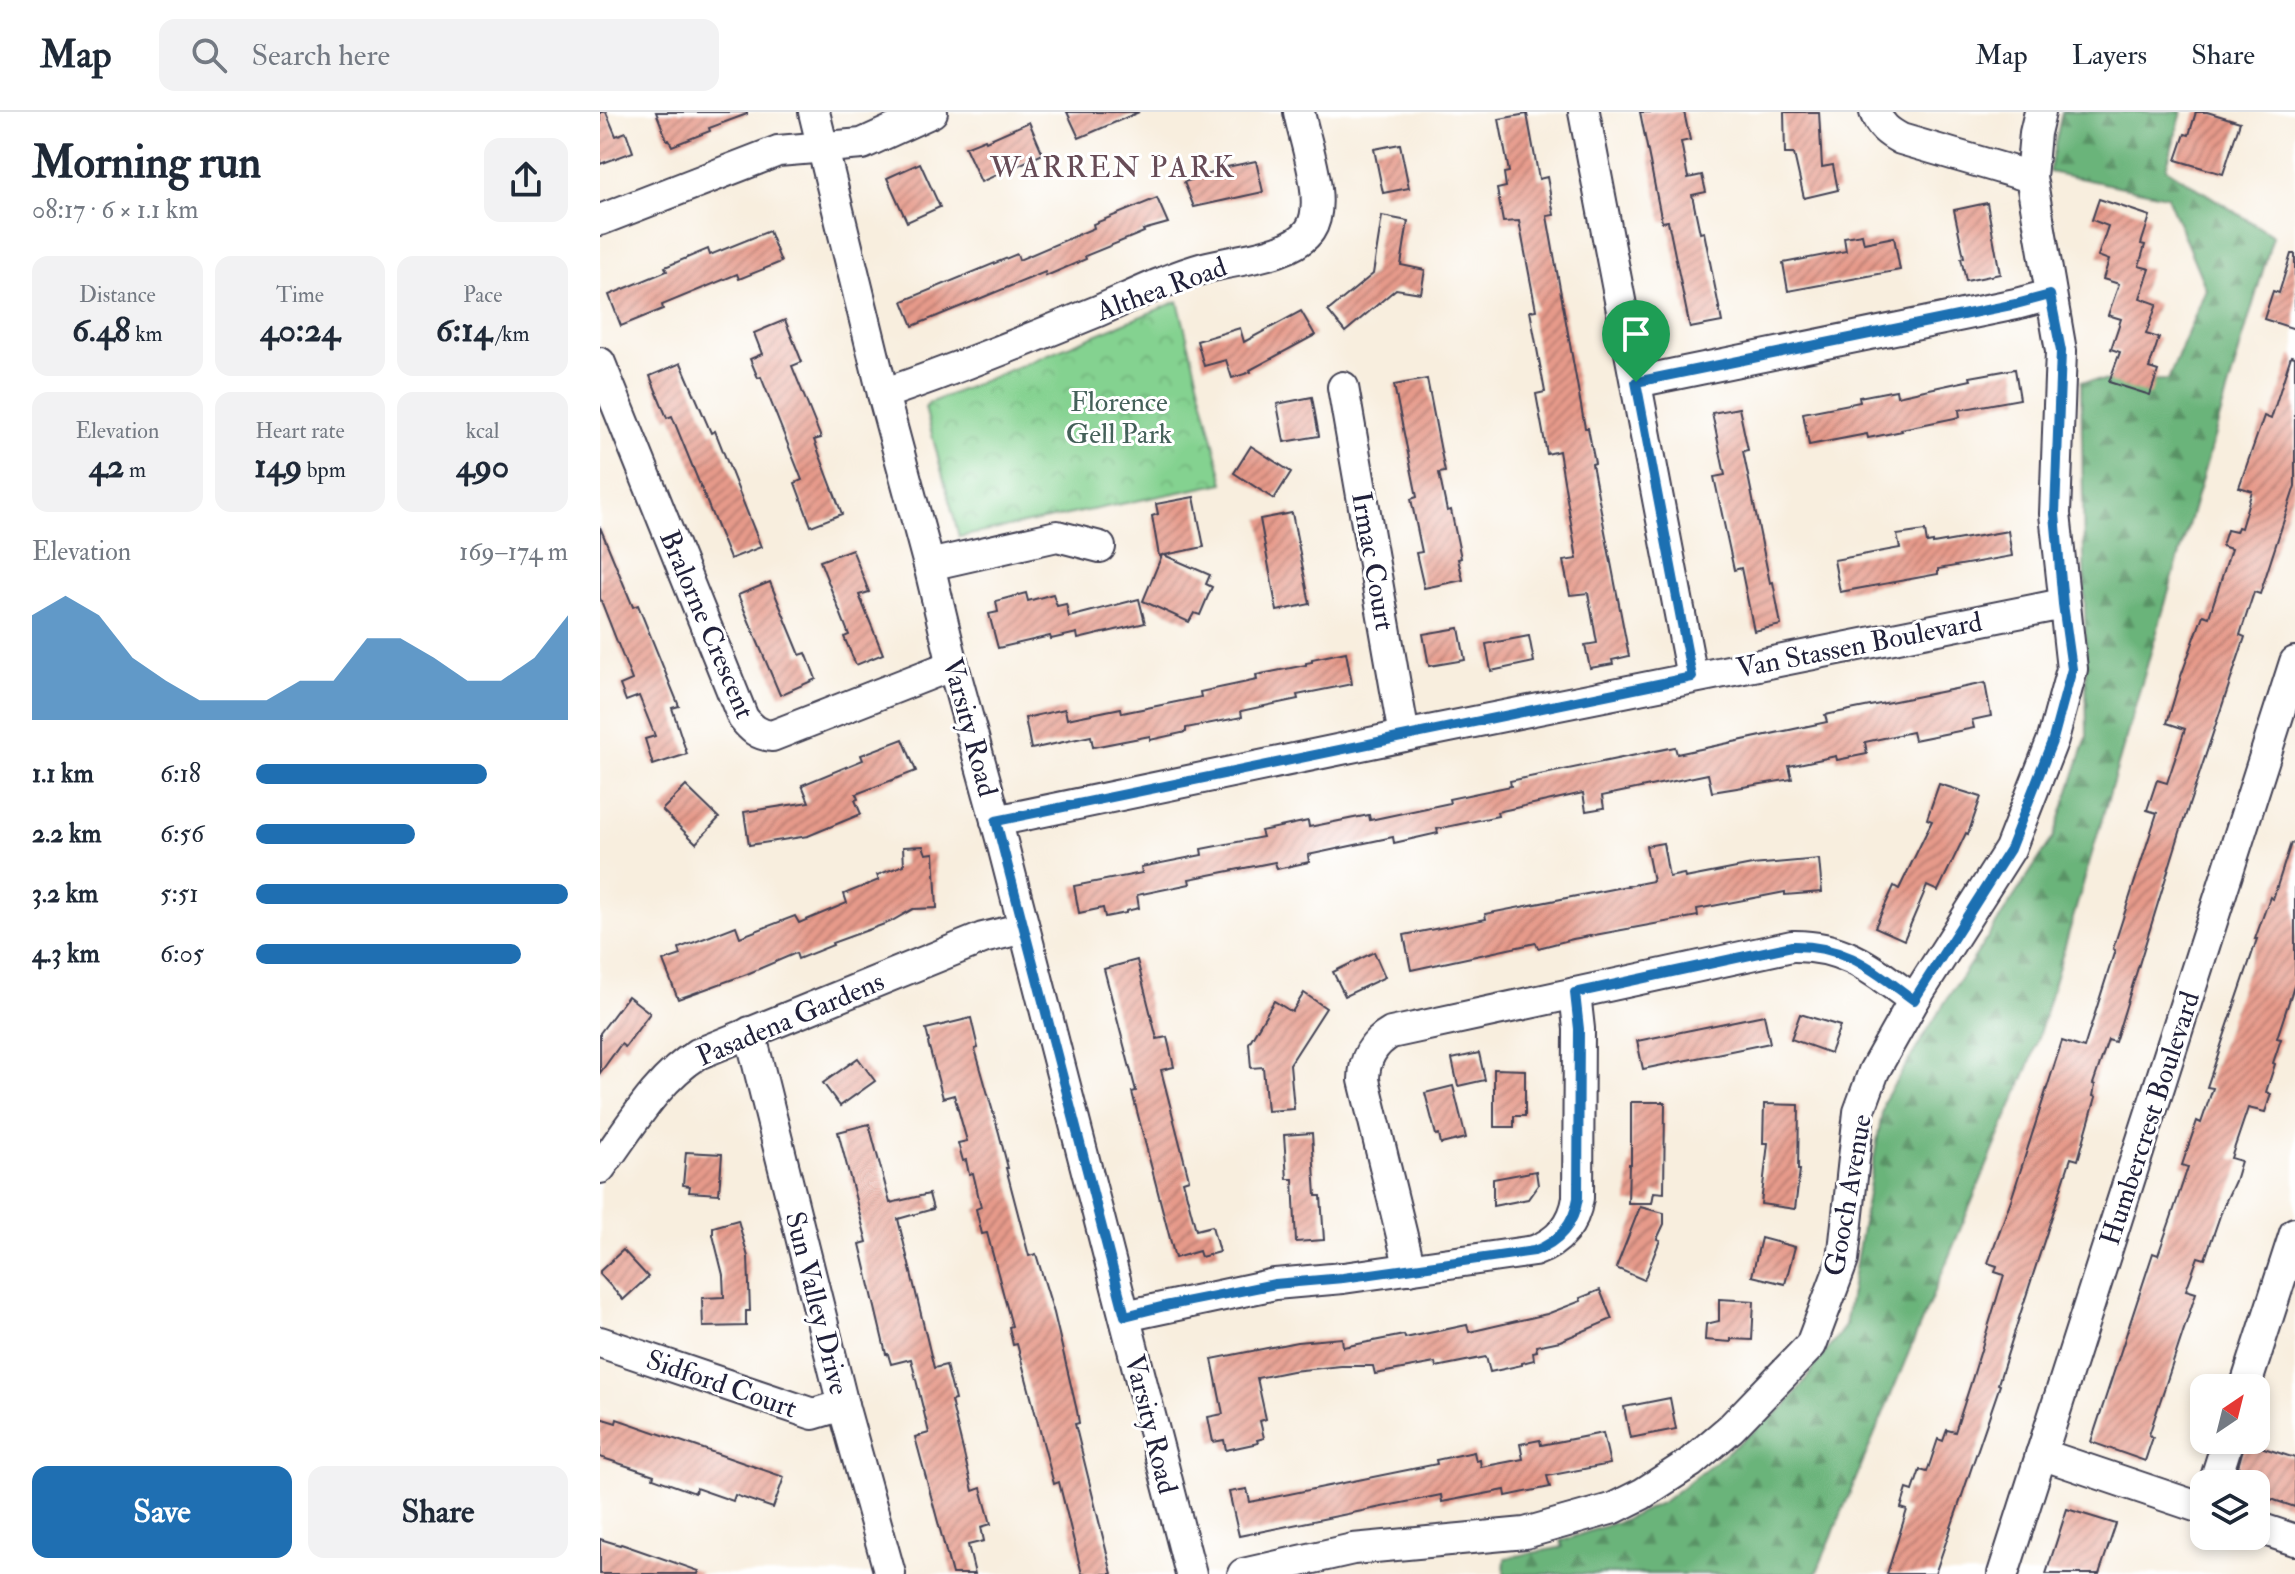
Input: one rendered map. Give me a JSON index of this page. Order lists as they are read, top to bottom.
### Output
{
  "streets": {
    "street": [
      "Althea Road",
      "Irmac Court",
      "Bralorne Crescent",
      "Van Stassen Boulevard",
      "Varsity Road",
      "Pasadena Gardens",
      "Humbercrest Boulevard",
      "Gooch Avenue",
      "Sun Valley Drive",
      "Sidford Court"
    ]
  },
  "crossings": [
    ["Althea Road", "Varsity Road"],
    ["Irmac Court", "Van Stassen Boulevard"],
    ["Bralorne Crescent", "Varsity Road"],
    ["Van Stassen Boulevard", "Varsity Road"],
    ["Van Stassen Boulevard", "Gooch Avenue"],
    ["Varsity Road", "Pasadena Gardens"],
    ["Pasadena Gardens", "Sun Valley Drive"],
    ["Sun Valley Drive", "Sidford Court"]
  ],
  "districts": ["WARREN PARK"],
  "parks": ["Florence Gell Park"],
  "north": "top right",
  "page": {
    "header": "Map",
    "search": "Search here",
    "nav": ["Map", "Layers", "Share"],
    "heading": ["Morning run", "08:17 · 6 × 1.1 km"],
    "stats": [
      ["Distance", "6.48 km"],
      ["Time", "40:24"],
      ["Pace", "6:14 /km"],
      ["Elevation", "42 m"],
      ["Heart rate", "149 bpm"],
      ["kcal", "490"]
    ],
    "chart": ["Elevation", "169–174 m"],
    "list": [
      {
        "name": "1.1 km",
        "note": "6:18"
      },
      {
        "name": "2.2 km",
        "note": "6:56"
      },
      {
        "name": "3.2 km",
        "note": "5:51"
      },
      {
        "name": "4.3 km",
        "note": "6:05"
      }
    ],
    "buttons": ["Save", "Share"]
  }
}
